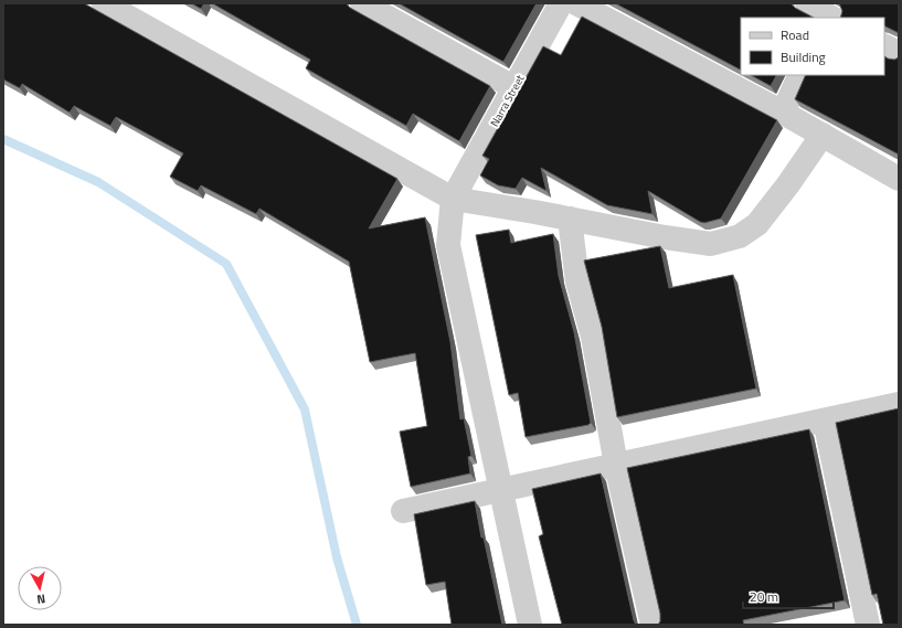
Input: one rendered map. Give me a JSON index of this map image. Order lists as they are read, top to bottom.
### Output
{
  "streets": {
    "street": ["Narra Street"]
  },
  "legend": ["Road", "Building"],
  "scale_bar": "20 m",
  "north": "bottom"
}
